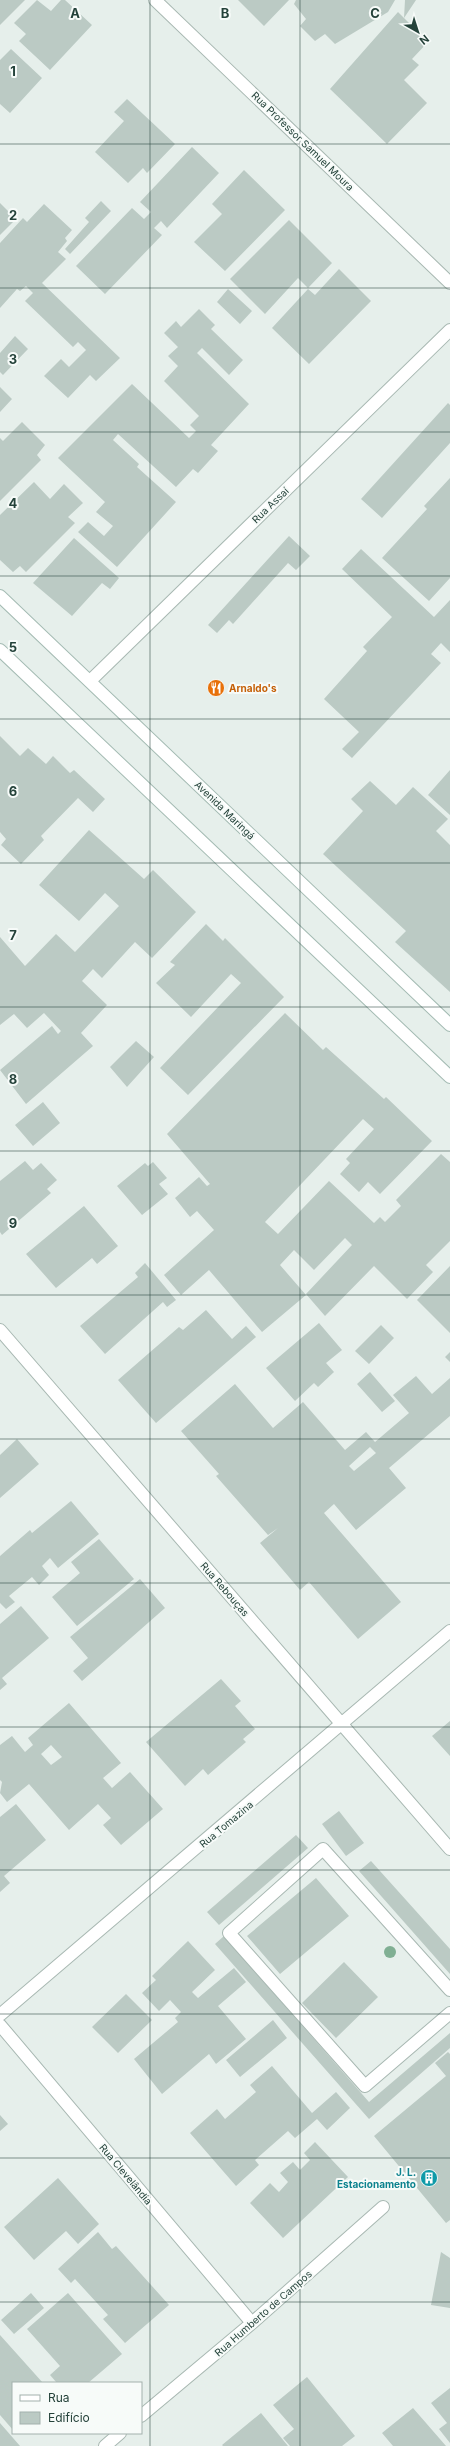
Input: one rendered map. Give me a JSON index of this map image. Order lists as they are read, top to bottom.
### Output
{
  "streets": {
    "street": [
      "Rua Professor Samuel Moura",
      "Rua Assaí",
      "Avenida Maringá",
      "Rua Rebouças",
      "Rua Tomazina",
      "Rua Clevelândia",
      "Rua Humberto de Campos"
    ]
  },
  "crossings": [
    ["Rua Assaí", "Avenida Maringá"],
    ["Rua Rebouças", "Rua Tomazina"],
    ["Rua Clevelândia", "Rua Humberto de Campos"]
  ],
  "places": {
    "restaurant": ["Arnaldo's"],
    "building": ["J. L. Estacionamento"]
  },
  "legend": ["Rua", "Edifício"],
  "north": "bottom right",
  "grid": {
    "columns": ["A", "B", "C"],
    "rows": [
      "1",
      "2",
      "3",
      "4",
      "5",
      "6",
      "7",
      "8",
      "9"
    ]
  }
}
